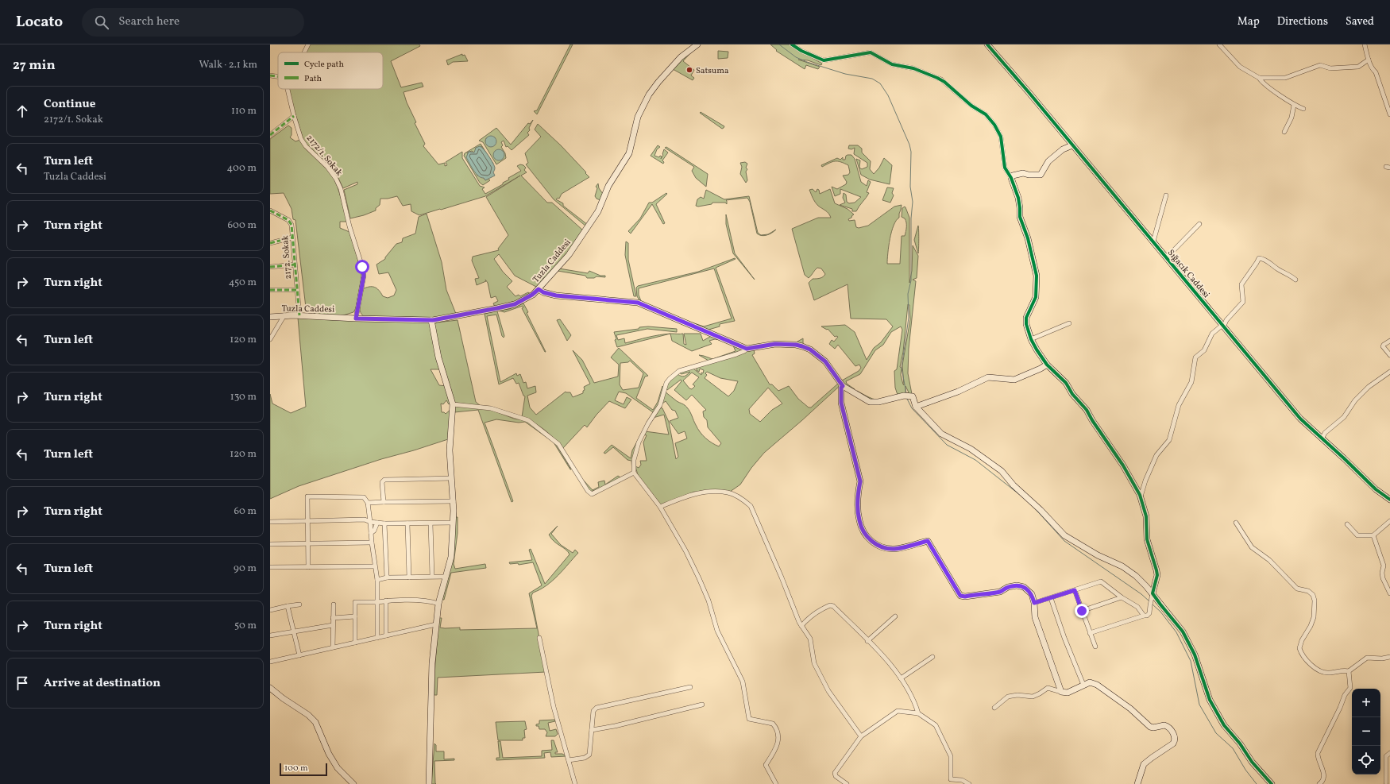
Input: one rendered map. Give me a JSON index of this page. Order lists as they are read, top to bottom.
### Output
{
  "streets": {
    "street": [
      "2172/1. Sokak",
      "2172. Sokak",
      "Tuzla Caddesi",
      "Sığacık Caddesi"
    ]
  },
  "crossings": [
    ["2172/1. Sokak", "Tuzla Caddesi"],
    ["2172. Sokak", "Tuzla Caddesi"]
  ],
  "places": ["Satsuma"],
  "legend": ["Cycle path", "Path"],
  "scale_bar": "100 m",
  "page": {
    "header": "Locato",
    "search": "Search here",
    "nav": ["Map", "Directions", "Saved"],
    "heading": ["27 min", "Walk · 2.1 km"],
    "list": [
      ["Continue", "2172/1. Sokak", "110 m"],
      ["Turn left", "Tuzla Caddesi", "400 m"],
      ["Turn right", "600 m"],
      ["Turn right", "450 m"],
      ["Turn left", "120 m"],
      ["Turn right", "130 m"],
      ["Turn left", "120 m"],
      ["Turn right", "60 m"],
      ["Turn left", "90 m"],
      ["Turn right", "50 m"],
      "Arrive at destination"
    ],
    "map_buttons": ["+", "−"],
    "scale": "100 m"
  }
}
